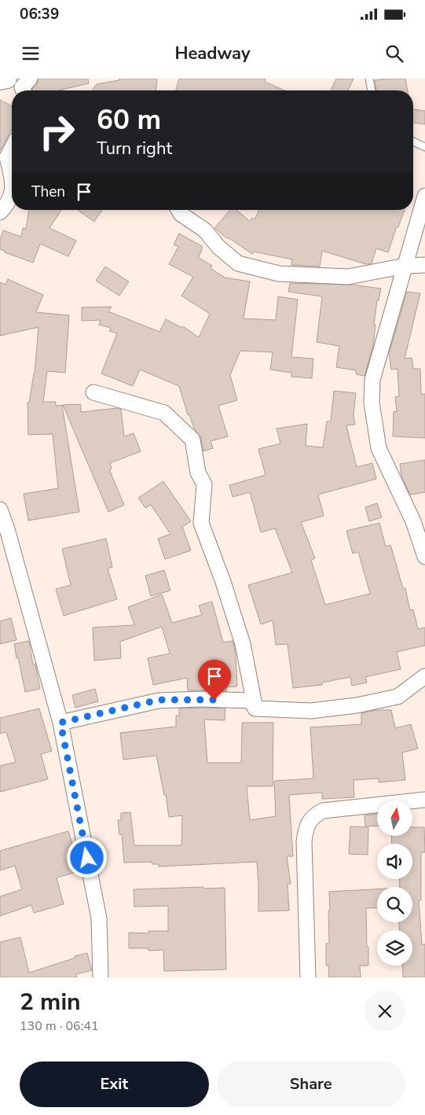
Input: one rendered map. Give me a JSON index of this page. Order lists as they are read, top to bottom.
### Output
{
  "north": "top",
  "page": {
    "status": "06:39",
    "header": "Headway",
    "turn": ["60 m", "Turn right"],
    "then": "Then",
    "heading": ["2 min", "130 m · 06:41"],
    "buttons": ["Exit", "Share"]
  }
}
